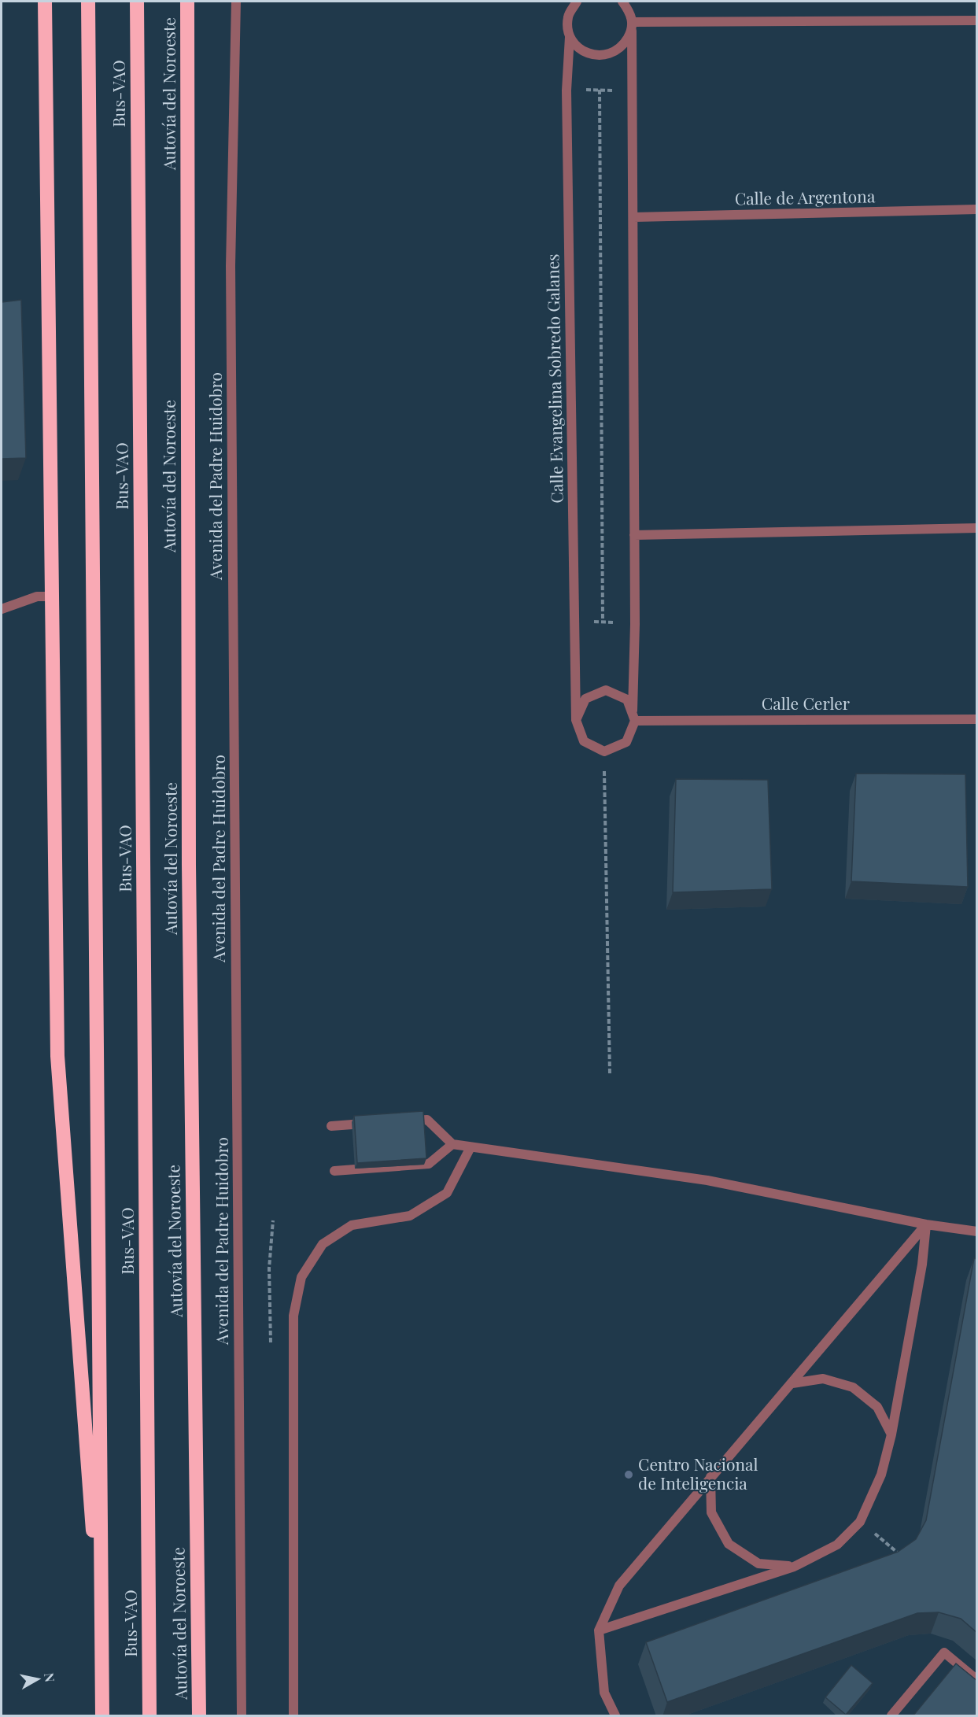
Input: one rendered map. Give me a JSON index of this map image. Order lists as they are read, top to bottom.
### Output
{
  "streets": {
    "highway": ["Bus-VAO", "Autovía del Noroeste"],
    "street": [
      "Calle de Argentona",
      "Calle Evangelina Sobredo Galanes",
      "Avenida del Padre Huidobro",
      "Calle Cerler"
    ]
  },
  "crossings": [
    ["Calle Evangelina Sobredo Galanes", "Calle Cerler"]
  ],
  "places": ["Centro Nacional de Inteligencia"],
  "north": "right"
}
